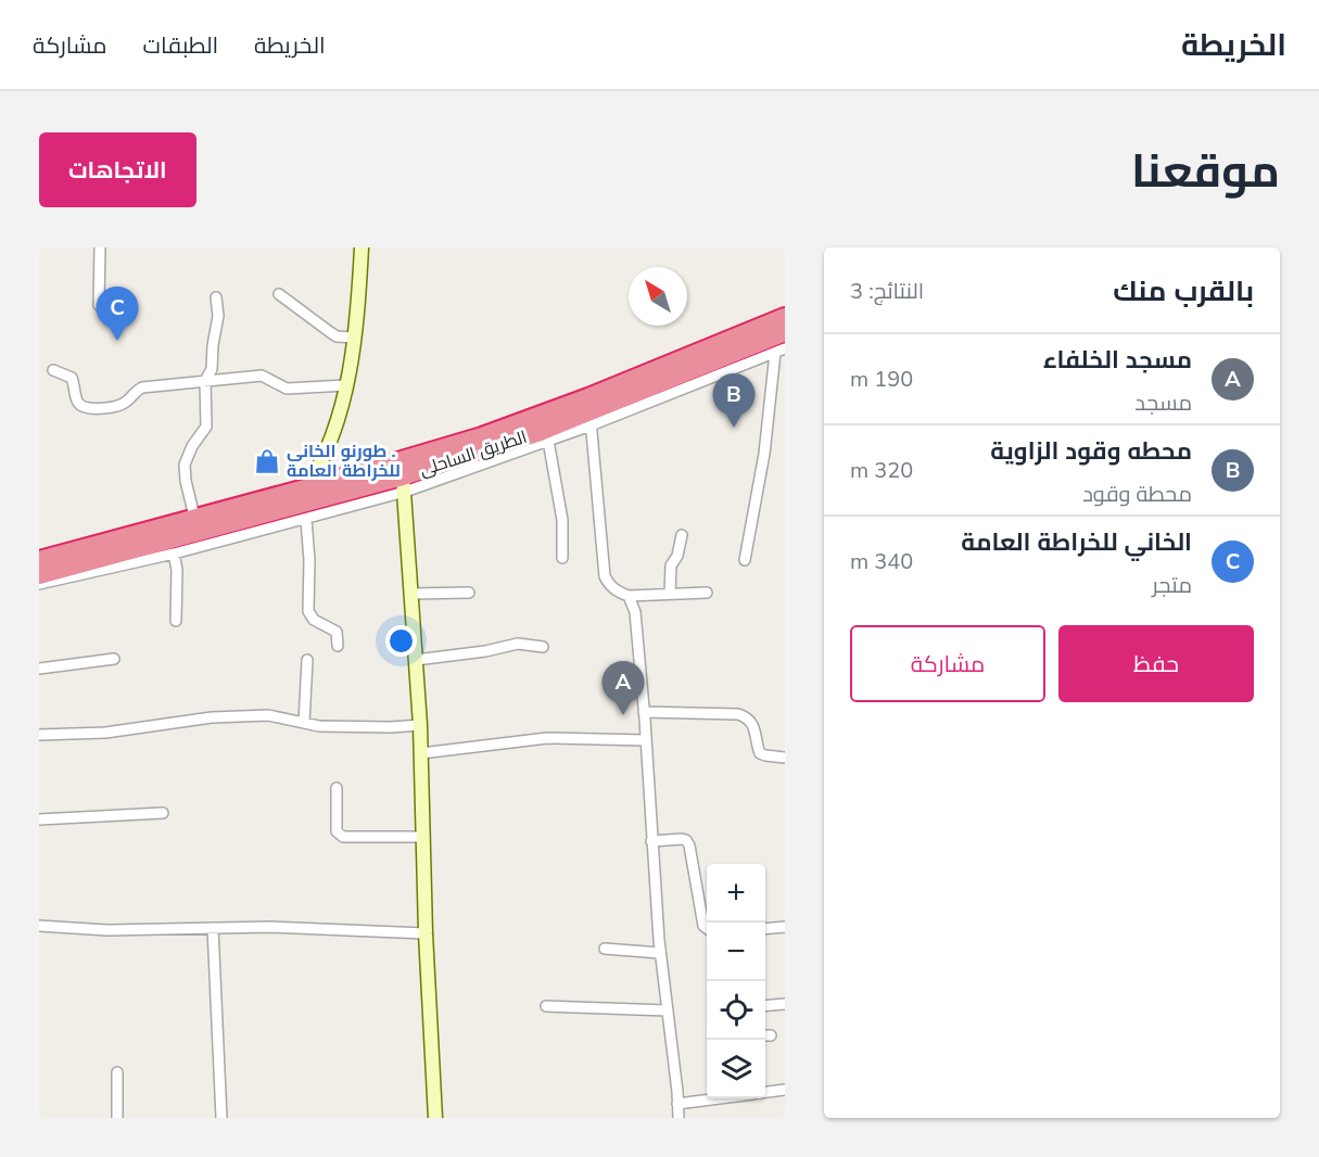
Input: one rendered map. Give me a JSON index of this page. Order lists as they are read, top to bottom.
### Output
{
  "streets": {
    "highway": ["الطريق الساحلى"]
  },
  "places": {
    "shop": ["طورنو الخاني . للخراطة العامة"]
  },
  "north": "top left",
  "page": {
    "header": "الخريطة",
    "nav": ["الخريطة", "الطبقات", "مشاركة"],
    "title": "موقعنا",
    "buttons": [
      "الاتجاهات",
      ["حفظ", "مشاركة"]
    ],
    "heading": ["بالقرب منك", "النتائج: 3"],
    "pins": ["C", "B", "A"],
    "list": [
      {
        "mark": "A",
        "name": "مسجد الخلفاء",
        "note": "مسجد",
        "value": "190 m"
      },
      {
        "mark": "B",
        "name": "محطه وقود الزاوية",
        "note": "محطة وقود",
        "value": "320 m"
      },
      {
        "mark": "C",
        "name": "الخاني للخراطة العامة",
        "note": "متجر",
        "value": "340 m"
      }
    ],
    "map_buttons": ["+", "−"]
  }
}
